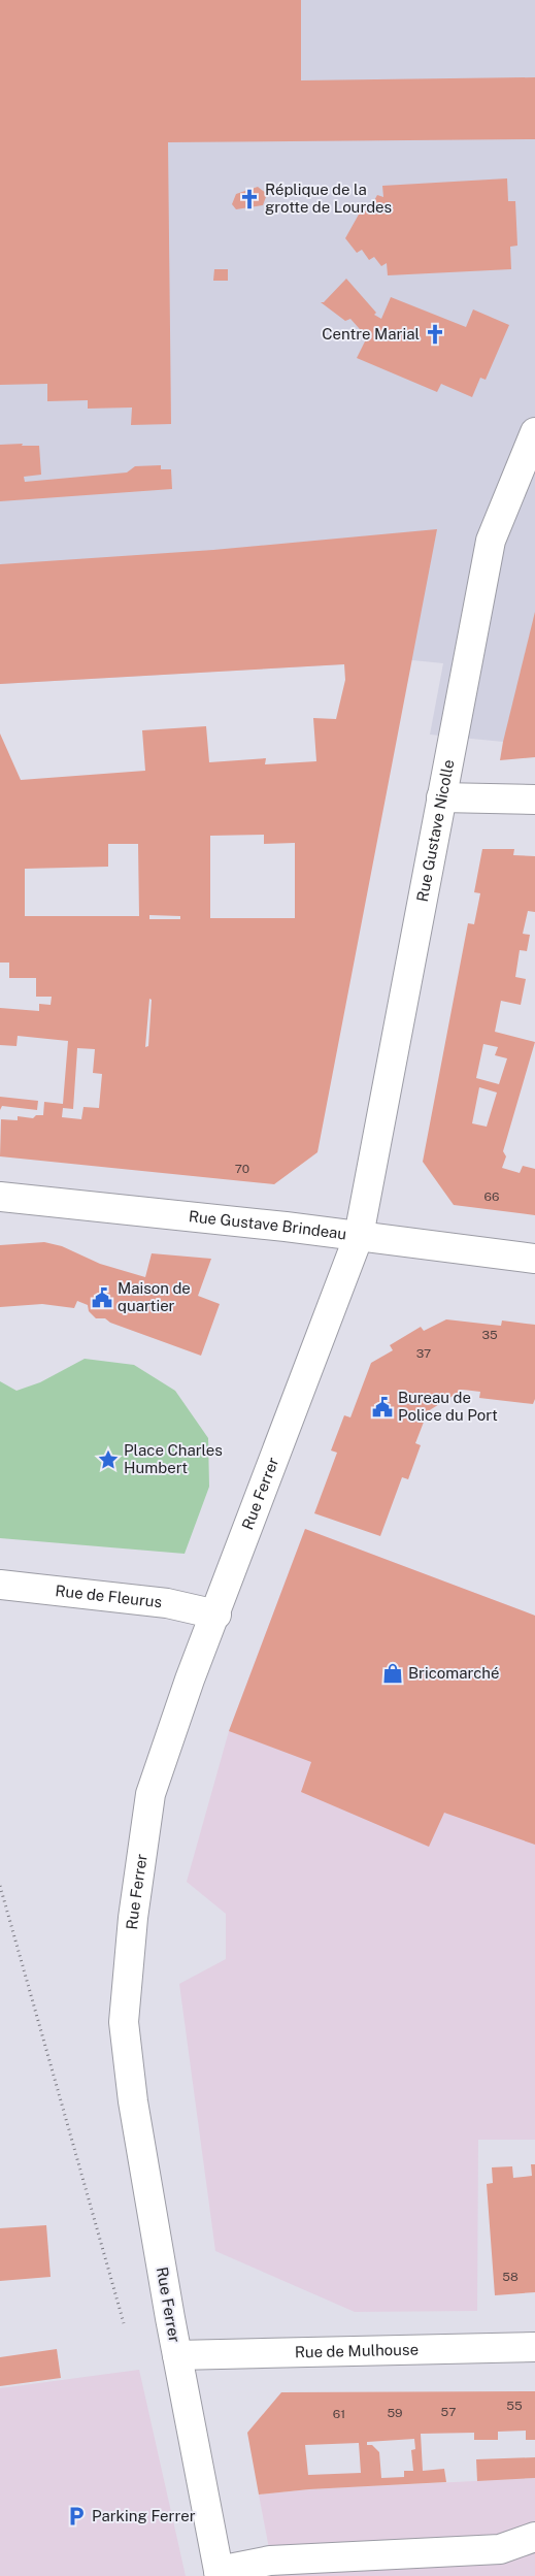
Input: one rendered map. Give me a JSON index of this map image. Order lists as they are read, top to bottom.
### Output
{
  "streets": {
    "street": [
      "Rue Gustave Nicolle",
      "Rue Gustave Brindeau",
      "Rue Ferrer",
      "Rue de Fleurus",
      "Rue de Mulhouse"
    ]
  },
  "crossings": [
    ["Rue Gustave Nicolle", "Rue Gustave Brindeau"],
    ["Rue Gustave Nicolle", "Rue Ferrer"],
    ["Rue Gustave Brindeau", "Rue Ferrer"],
    ["Rue Ferrer", "Rue de Fleurus"],
    ["Rue Ferrer", "Rue de Mulhouse"]
  ],
  "places": {
    "church": ["Réplique de la grotte de Lourdes", "Centre Marial"],
    "public building": ["Maison de quartier", "Bureau de Police du Port"],
    "place": ["Place Charles Humbert"],
    "shop": ["Bricomarché"],
    "parking": ["Parking Ferrer"]
  },
  "house_numbers": [
    "70",
    "66",
    "35",
    "37",
    "58",
    "55",
    "57",
    "59",
    "61"
  ]
}
